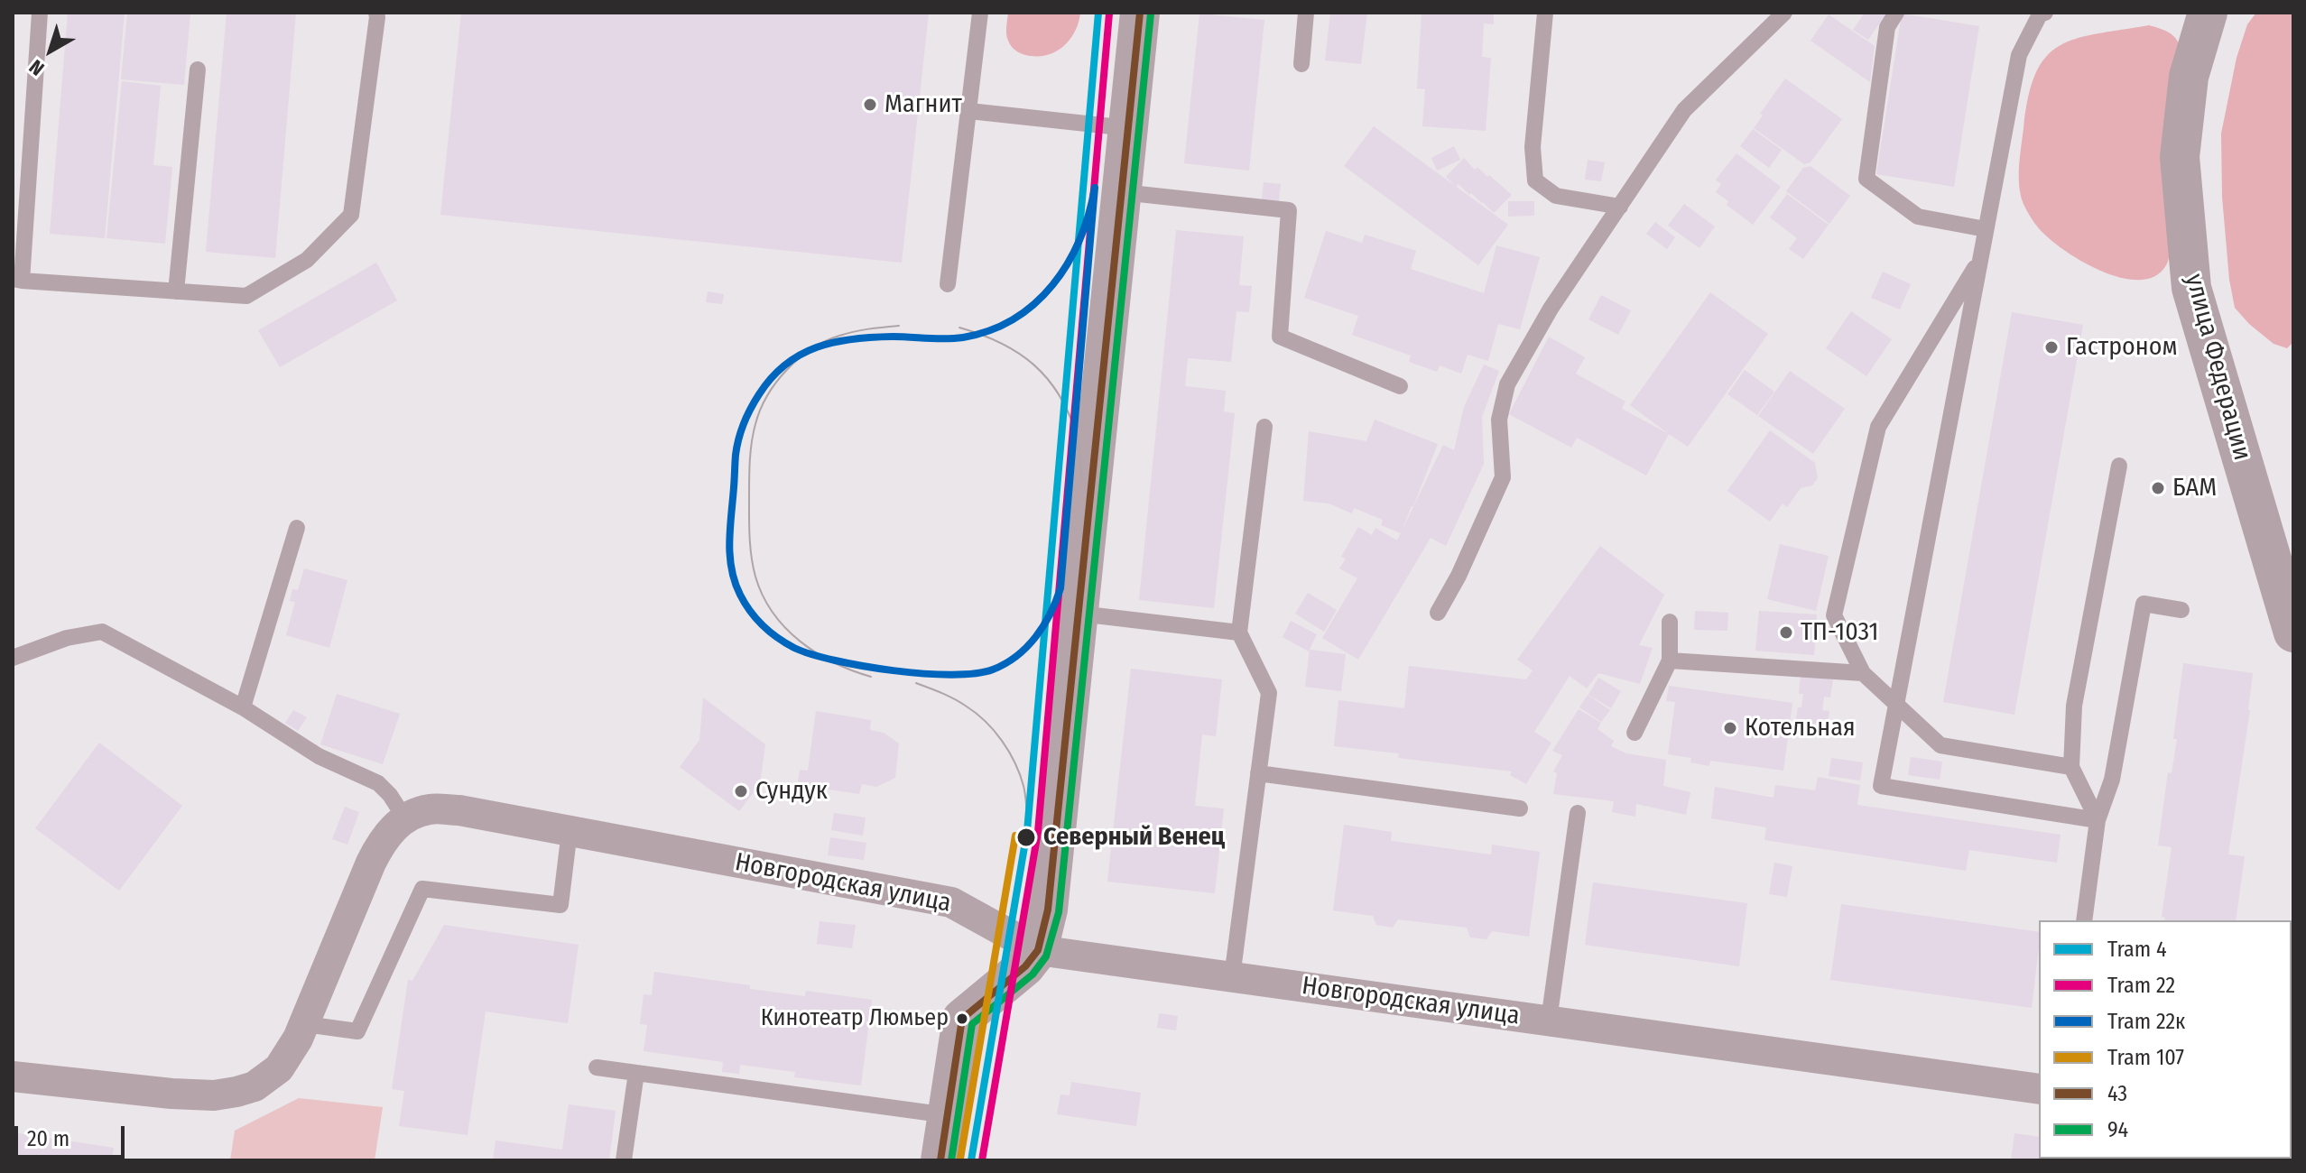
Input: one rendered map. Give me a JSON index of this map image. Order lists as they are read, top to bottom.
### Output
{
  "streets": {
    "main road": ["улица Федерации"],
    "street": ["Новгородская улица"]
  },
  "places": [
    "Магнит",
    "Гастроном",
    "БАМ",
    "ТП-1031",
    "Котельная",
    "Сундук",
    "Северный Венец",
    "Кинотеатр Люмьер"
  ],
  "lines": [
    "tram line 4",
    "transit line 43",
    "tram line 22",
    "transit line 94",
    "tram line 22к",
    "tram line 107"
  ],
  "legend": [
    "Tram 4",
    "Tram 22",
    "Tram 22к",
    "Tram 107",
    "43",
    "94"
  ],
  "scale_bar": "20 m",
  "north": "bottom left"
}
